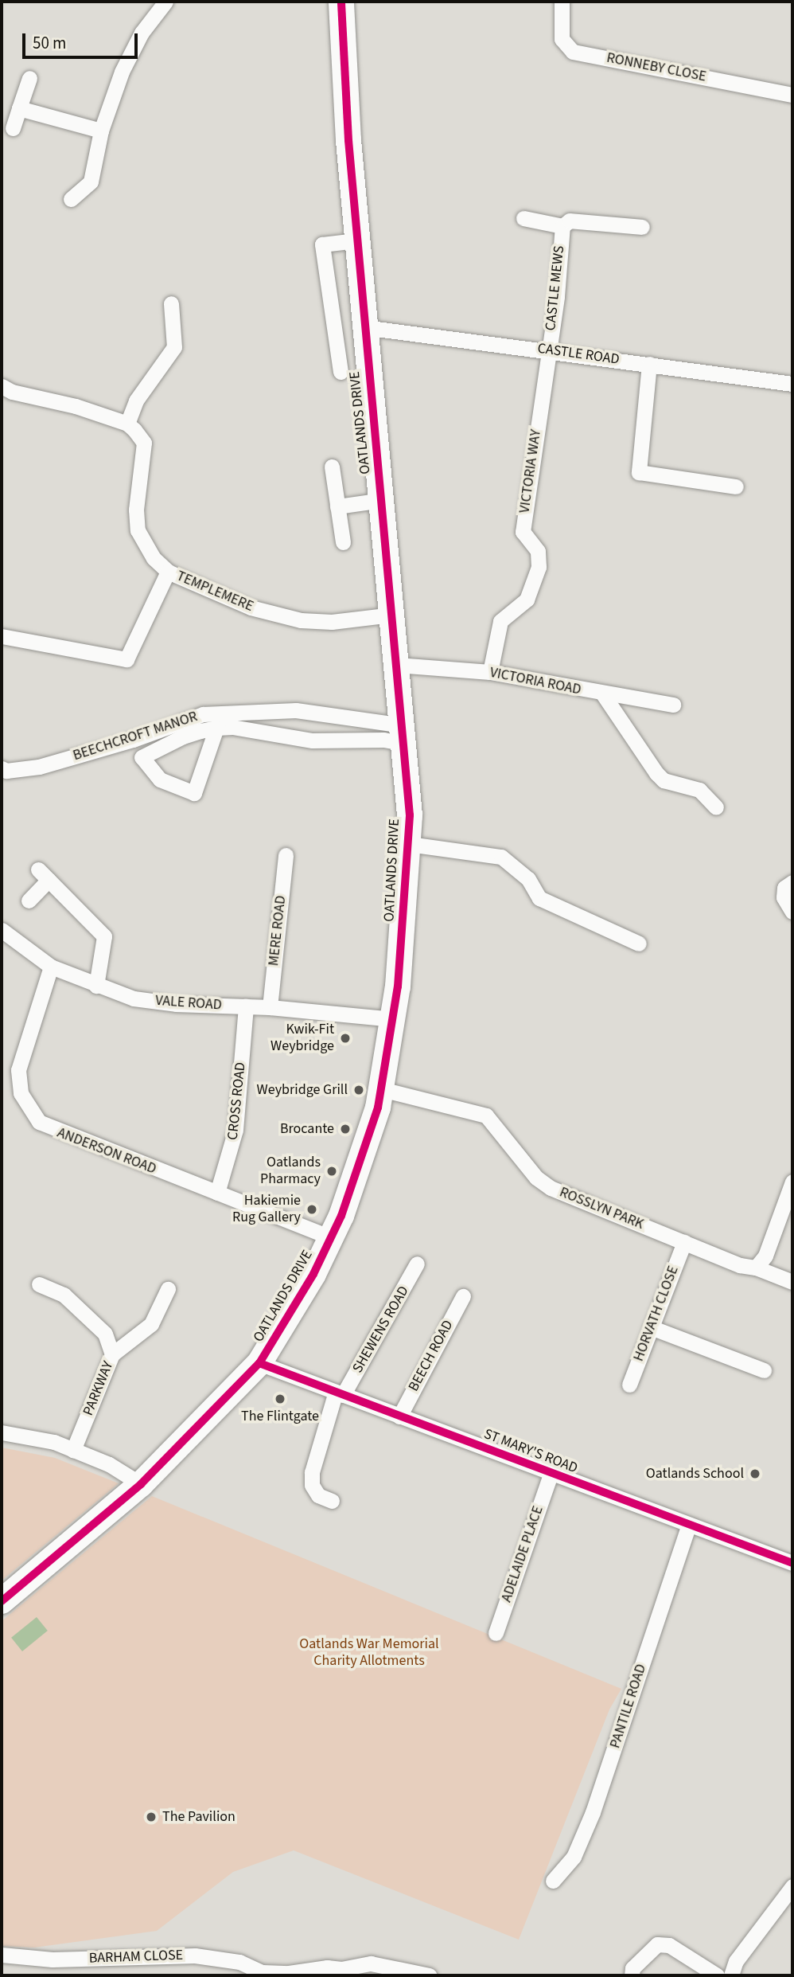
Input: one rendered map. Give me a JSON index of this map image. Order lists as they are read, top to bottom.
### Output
{
  "streets": {
    "main road": ["OATLANDS DRIVE"],
    "street": [
      "RONNEBY CLOSE",
      "CASTLE MEWS",
      "CASTLE ROAD",
      "VICTORIA WAY",
      "TEMPLEMERE",
      "VICTORIA ROAD",
      "BEECHCROFT MANOR",
      "MERE ROAD",
      "VALE ROAD",
      "CROSS ROAD",
      "ANDERSON ROAD",
      "ROSSLYN PARK",
      "HORVATH CLOSE",
      "SHEWENS ROAD",
      "BEECH ROAD",
      "PARKWAY",
      "ST MARY'S ROAD",
      "ADELAIDE PLACE",
      "PANTILE ROAD",
      "BARHAM CLOSE"
    ]
  },
  "crossings": [
    ["CASTLE MEWS", "CASTLE ROAD"],
    ["CASTLE MEWS", "VICTORIA WAY"],
    ["CASTLE ROAD", "OATLANDS DRIVE"],
    ["CASTLE ROAD", "VICTORIA WAY"],
    ["OATLANDS DRIVE", "TEMPLEMERE"],
    ["OATLANDS DRIVE", "VICTORIA ROAD"],
    ["OATLANDS DRIVE", "BEECHCROFT MANOR"],
    ["OATLANDS DRIVE", "VALE ROAD"],
    ["OATLANDS DRIVE", "ANDERSON ROAD"],
    ["OATLANDS DRIVE", "ROSSLYN PARK"],
    ["OATLANDS DRIVE", "ST MARY'S ROAD"],
    ["VICTORIA WAY", "VICTORIA ROAD"],
    ["MERE ROAD", "VALE ROAD"],
    ["VALE ROAD", "CROSS ROAD"],
    ["VALE ROAD", "ANDERSON ROAD"],
    ["CROSS ROAD", "ANDERSON ROAD"],
    ["ROSSLYN PARK", "HORVATH CLOSE"],
    ["SHEWENS ROAD", "ST MARY'S ROAD"],
    ["BEECH ROAD", "ST MARY'S ROAD"],
    ["ST MARY'S ROAD", "ADELAIDE PLACE"],
    ["ST MARY'S ROAD", "PANTILE ROAD"]
  ],
  "parks": ["Oatlands War Memorial Charity Allotments"],
  "places": [
    "Kwik-Fit Weybridge",
    "Weybridge Grill",
    "Brocante",
    "Oatlands Pharmacy",
    "Hakiemie Rug Gallery",
    "The Flintgate",
    "Oatlands School",
    "The Pavilion"
  ],
  "scale_bar": "50 m"
}
